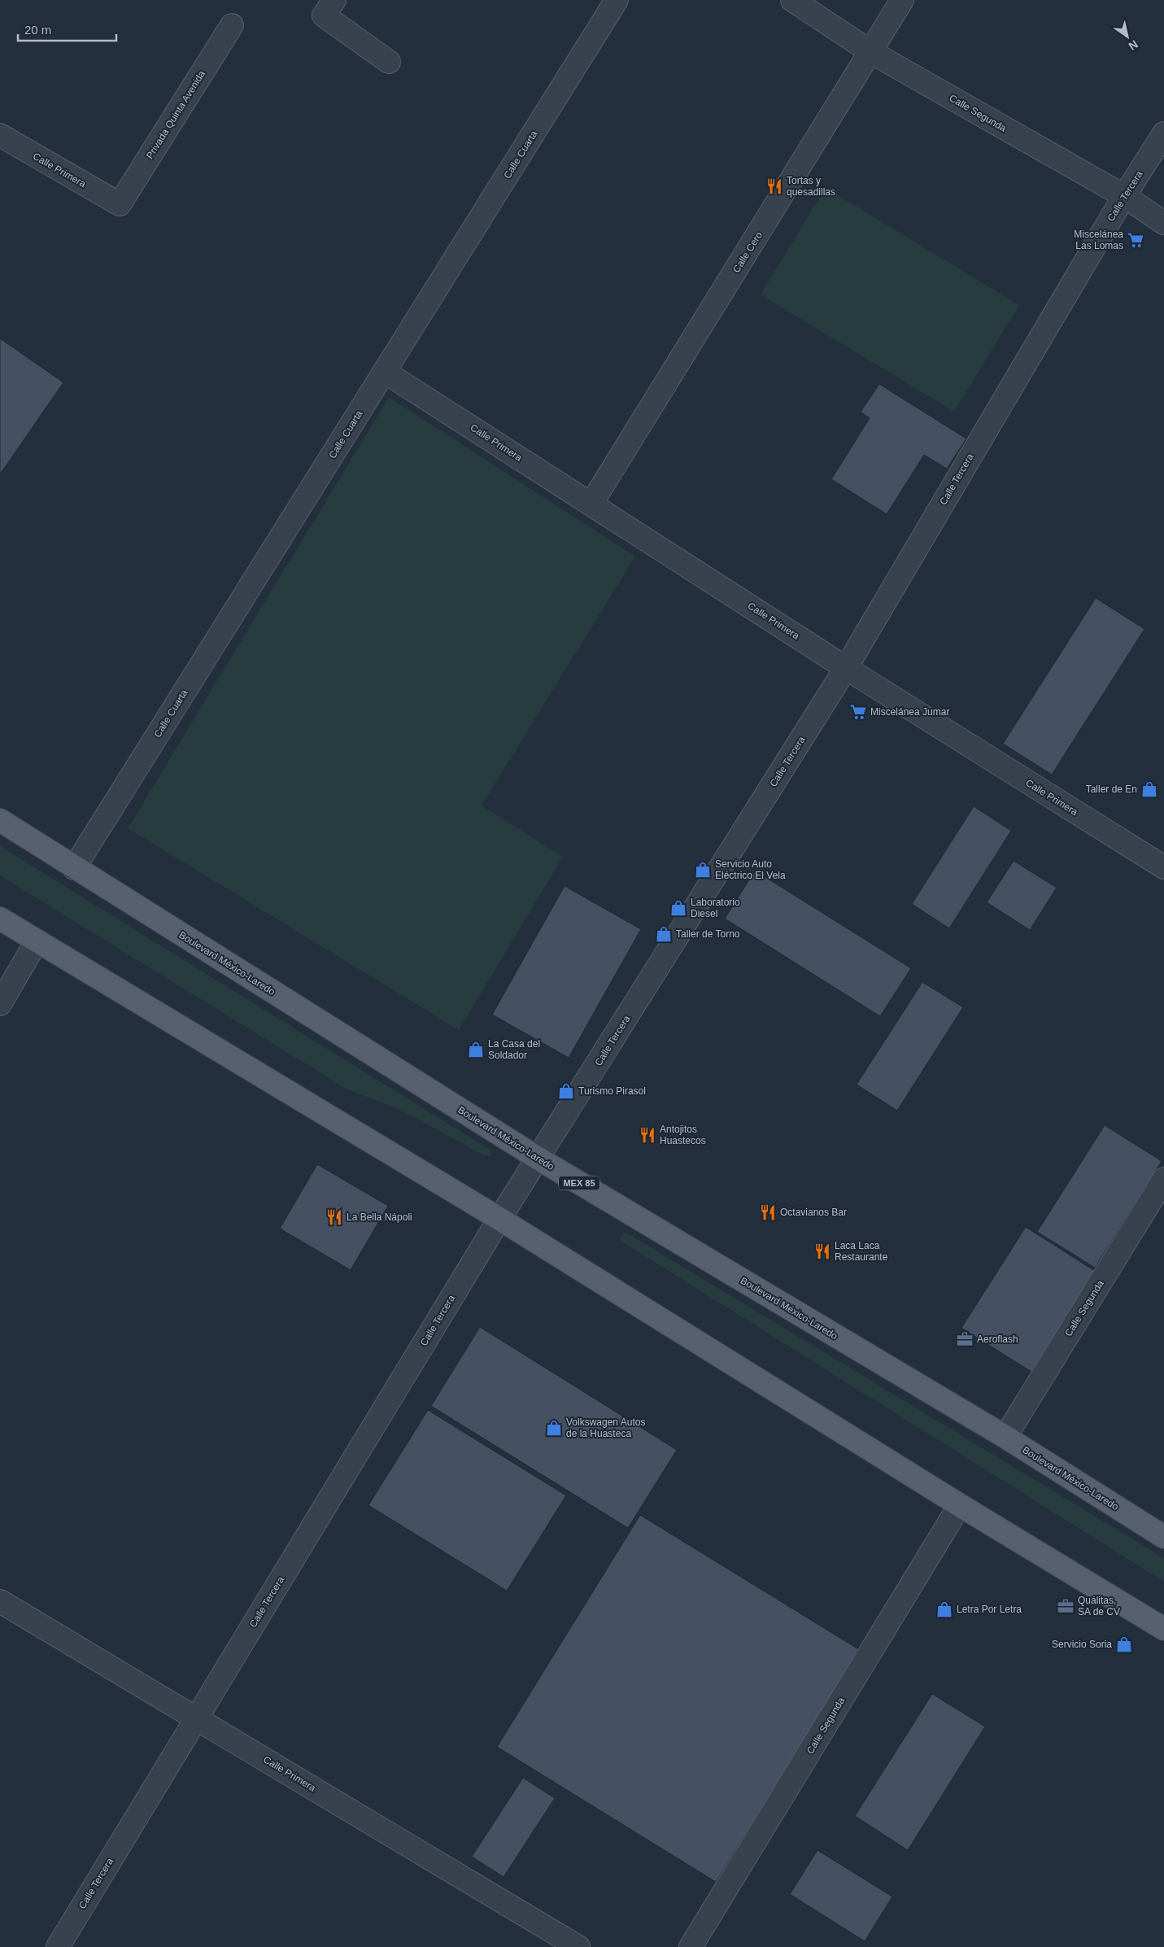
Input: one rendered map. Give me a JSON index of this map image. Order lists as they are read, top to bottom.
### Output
{
  "streets": {
    "main road": ["Boulevard México-Laredo", "MEX 85"],
    "street": [
      "Calle Segunda",
      "Privada Quinta Avenida",
      "Calle Cuarta",
      "Calle Primera",
      "Calle Tercera",
      "Calle Cero"
    ]
  },
  "crossings": [
    ["Calle Segunda", "Calle Tercera"],
    ["Calle Segunda", "Calle Cero"],
    ["Calle Segunda", "Boulevard México-Laredo"],
    ["Privada Quinta Avenida", "Calle Primera"],
    ["Calle Cuarta", "Calle Primera"],
    ["Calle Cuarta", "Boulevard México-Laredo"],
    ["Calle Primera", "Calle Tercera"],
    ["Calle Primera", "Calle Cero"],
    ["Calle Tercera", "Boulevard México-Laredo"]
  ],
  "places": {
    "restaurant": [
      "Tortas y quesadillas",
      "Antojitos Huastecos",
      "Octavianos Bar",
      "La Bella Nápoli",
      "Laca Laca Restaurante"
    ],
    "supermarket": ["Miscelánea Las Lomas", "Miscelánea Jumar"],
    "shop": [
      "Taller de En",
      "Servicio Auto Eléctrico El Vela",
      "Laboratorio Diesel",
      "Taller de Torno",
      "La Casa del Soldador",
      "Turismo Pirasol",
      "Volkswagen Autos de la Huasteca",
      "Letra Por Letra",
      "Servicio Soria"
    ],
    "office": ["Aeroflash", "Quálitas, SA de CV"]
  },
  "scale_bar": "20 m",
  "north": "bottom right"
}
